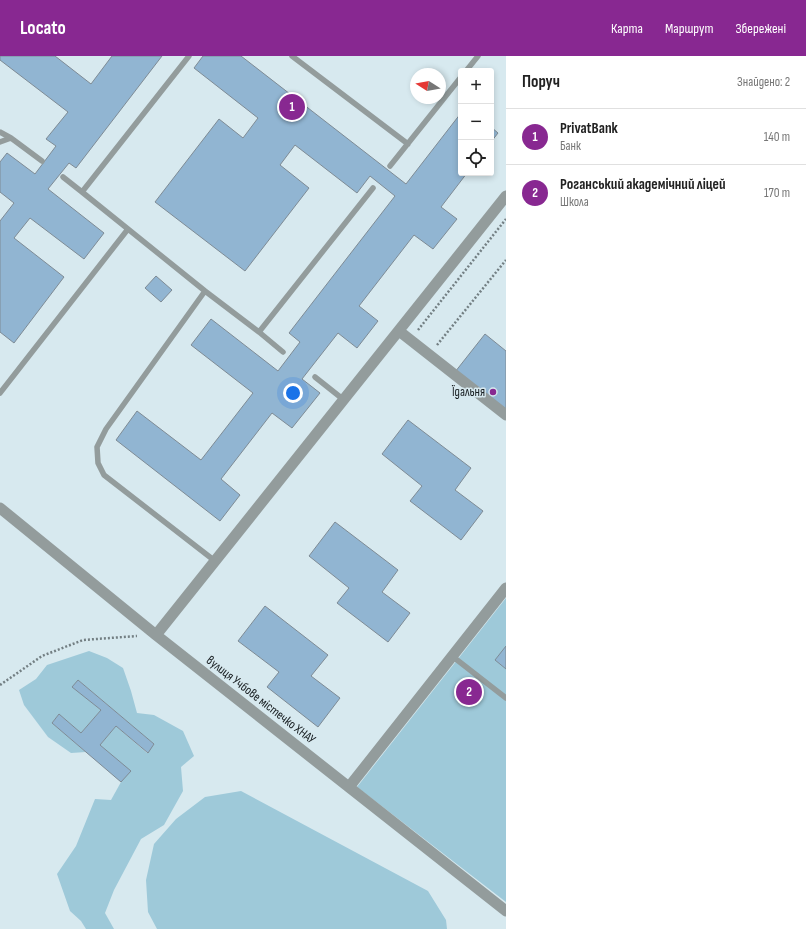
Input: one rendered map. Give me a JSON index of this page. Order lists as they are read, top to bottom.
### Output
{
  "streets": {
    "street": ["вулиця Учбове містечко ХНАУ"]
  },
  "places": ["Їдальня"],
  "north": "left",
  "page": {
    "header": "Locato",
    "nav": ["Карта", "Маршрут", "Збережені"],
    "heading": ["Поруч", "Знайдено: 2"],
    "map_buttons": ["+", "−"],
    "pins": ["1", "2"],
    "list": [
      {
        "mark": "1",
        "name": "PrivatBank",
        "note": "Банк",
        "value": "140 m"
      },
      {
        "mark": "2",
        "name": "Роганський академічний ліцей",
        "note": "Школа",
        "value": "170 m"
      }
    ]
  }
}
